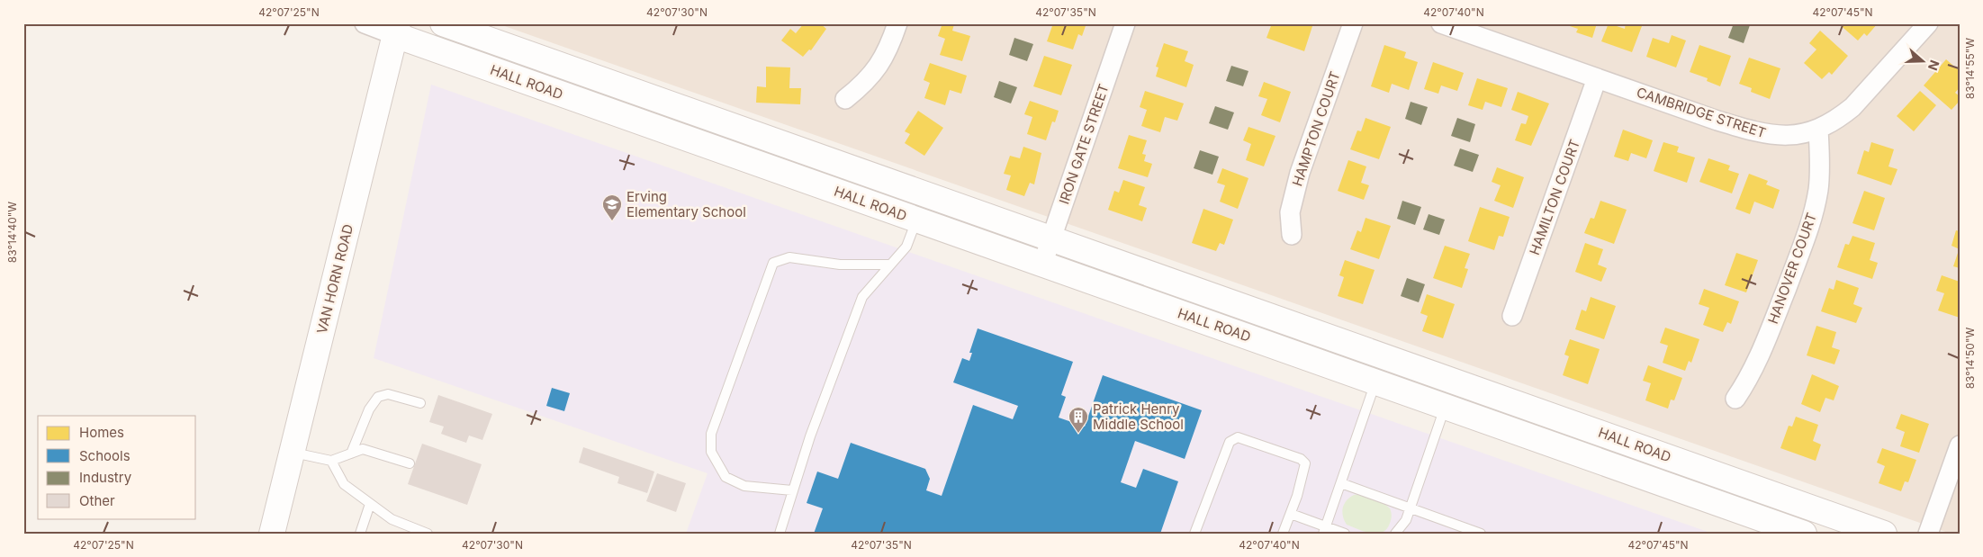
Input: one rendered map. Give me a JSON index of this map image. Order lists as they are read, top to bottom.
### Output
{
  "streets": {
    "street": [
      "HALL ROAD",
      "CAMBRIDGE STREET",
      "HAMPTON COURT",
      "IRON GATE STREET",
      "HAMILTON COURT",
      "HANOVER COURT",
      "VAN HORN ROAD"
    ]
  },
  "crossings": [
    ["HALL ROAD", "IRON GATE STREET"],
    ["HALL ROAD", "VAN HORN ROAD"],
    ["CAMBRIDGE STREET", "HAMILTON COURT"],
    ["CAMBRIDGE STREET", "HANOVER COURT"]
  ],
  "places": {
    "school or university": ["Erving Elementary School"],
    "building": ["Patrick Henry Middle School"]
  },
  "legend": [
    "Homes",
    "Schools",
    "Industry",
    "Other"
  ],
  "north": "right",
  "coordinates": [
    "42°07'25\"N",
    "42°07'30\"N",
    "42°07'35\"N",
    "42°07'40\"N",
    "42°07'45\"N",
    "83°14'55\"W",
    "83°14'40\"W",
    "83°14'50\"W"
  ]
}
